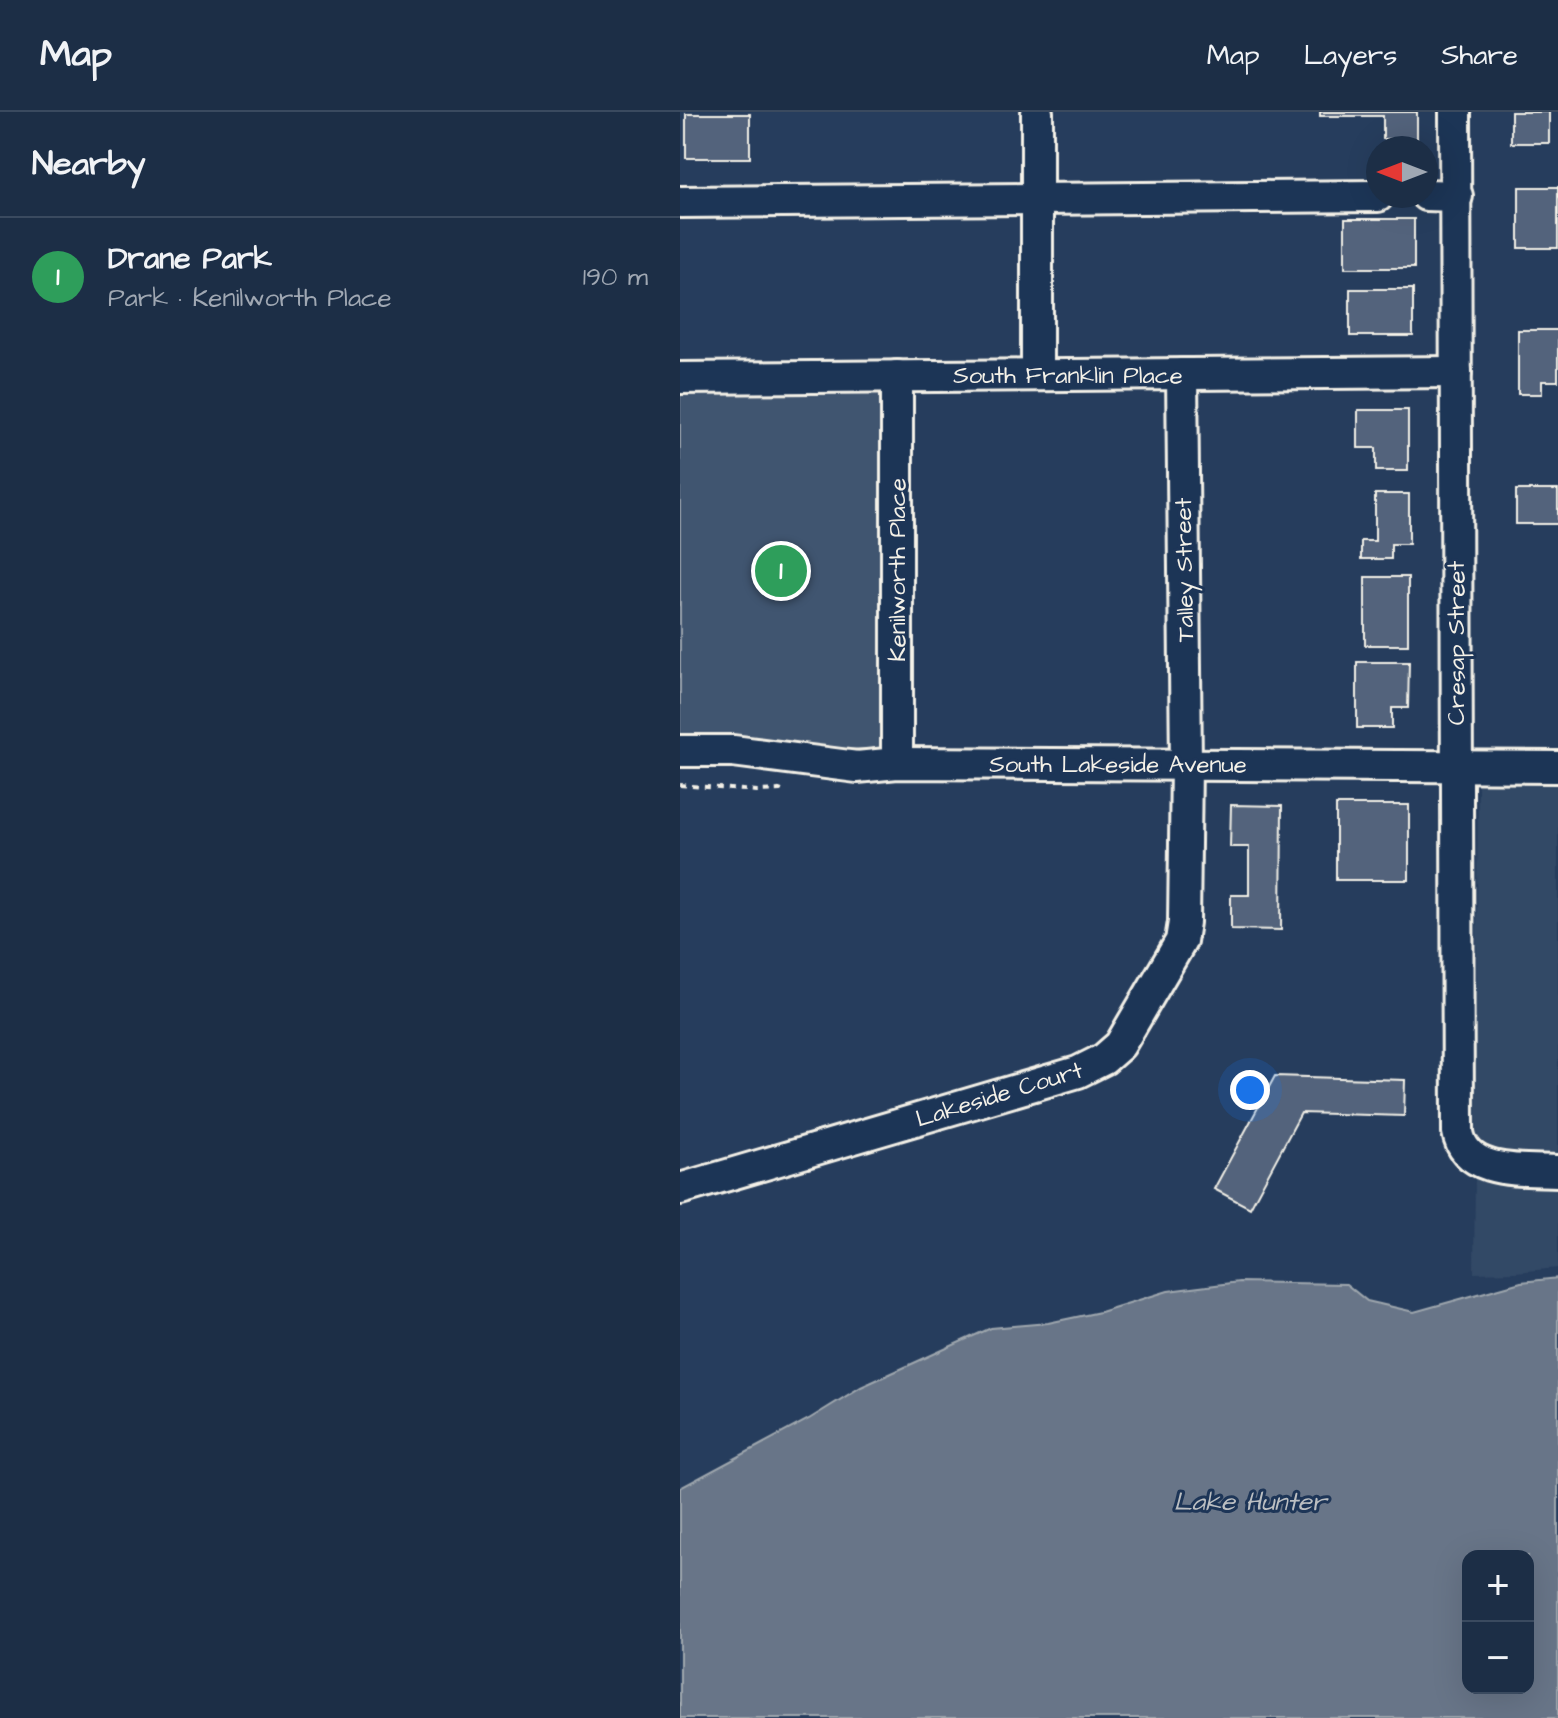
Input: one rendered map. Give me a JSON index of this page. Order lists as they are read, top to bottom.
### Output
{
  "streets": {
    "street": [
      "South Franklin Place",
      "Kenilworth Place",
      "Talley Street",
      "Cresap Street",
      "South Lakeside Avenue",
      "Lakeside Court"
    ]
  },
  "crossings": [
    ["South Franklin Place", "Kenilworth Place"],
    ["South Franklin Place", "Talley Street"],
    ["South Franklin Place", "Cresap Street"],
    ["Kenilworth Place", "South Lakeside Avenue"],
    ["Talley Street", "South Lakeside Avenue"],
    ["Talley Street", "Lakeside Court"],
    ["Cresap Street", "South Lakeside Avenue"],
    ["South Lakeside Avenue", "Lakeside Court"]
  ],
  "water": ["Lake Hunter"],
  "north": "left",
  "page": {
    "header": "Map",
    "nav": ["Map", "Layers", "Share"],
    "heading": "Nearby",
    "list": [
      {
        "mark": "1",
        "name": "Drane Park",
        "note": "Park · Kenilworth Place",
        "value": "190 m"
      }
    ],
    "pins": "1",
    "map_buttons": ["+", "−"]
  }
}
